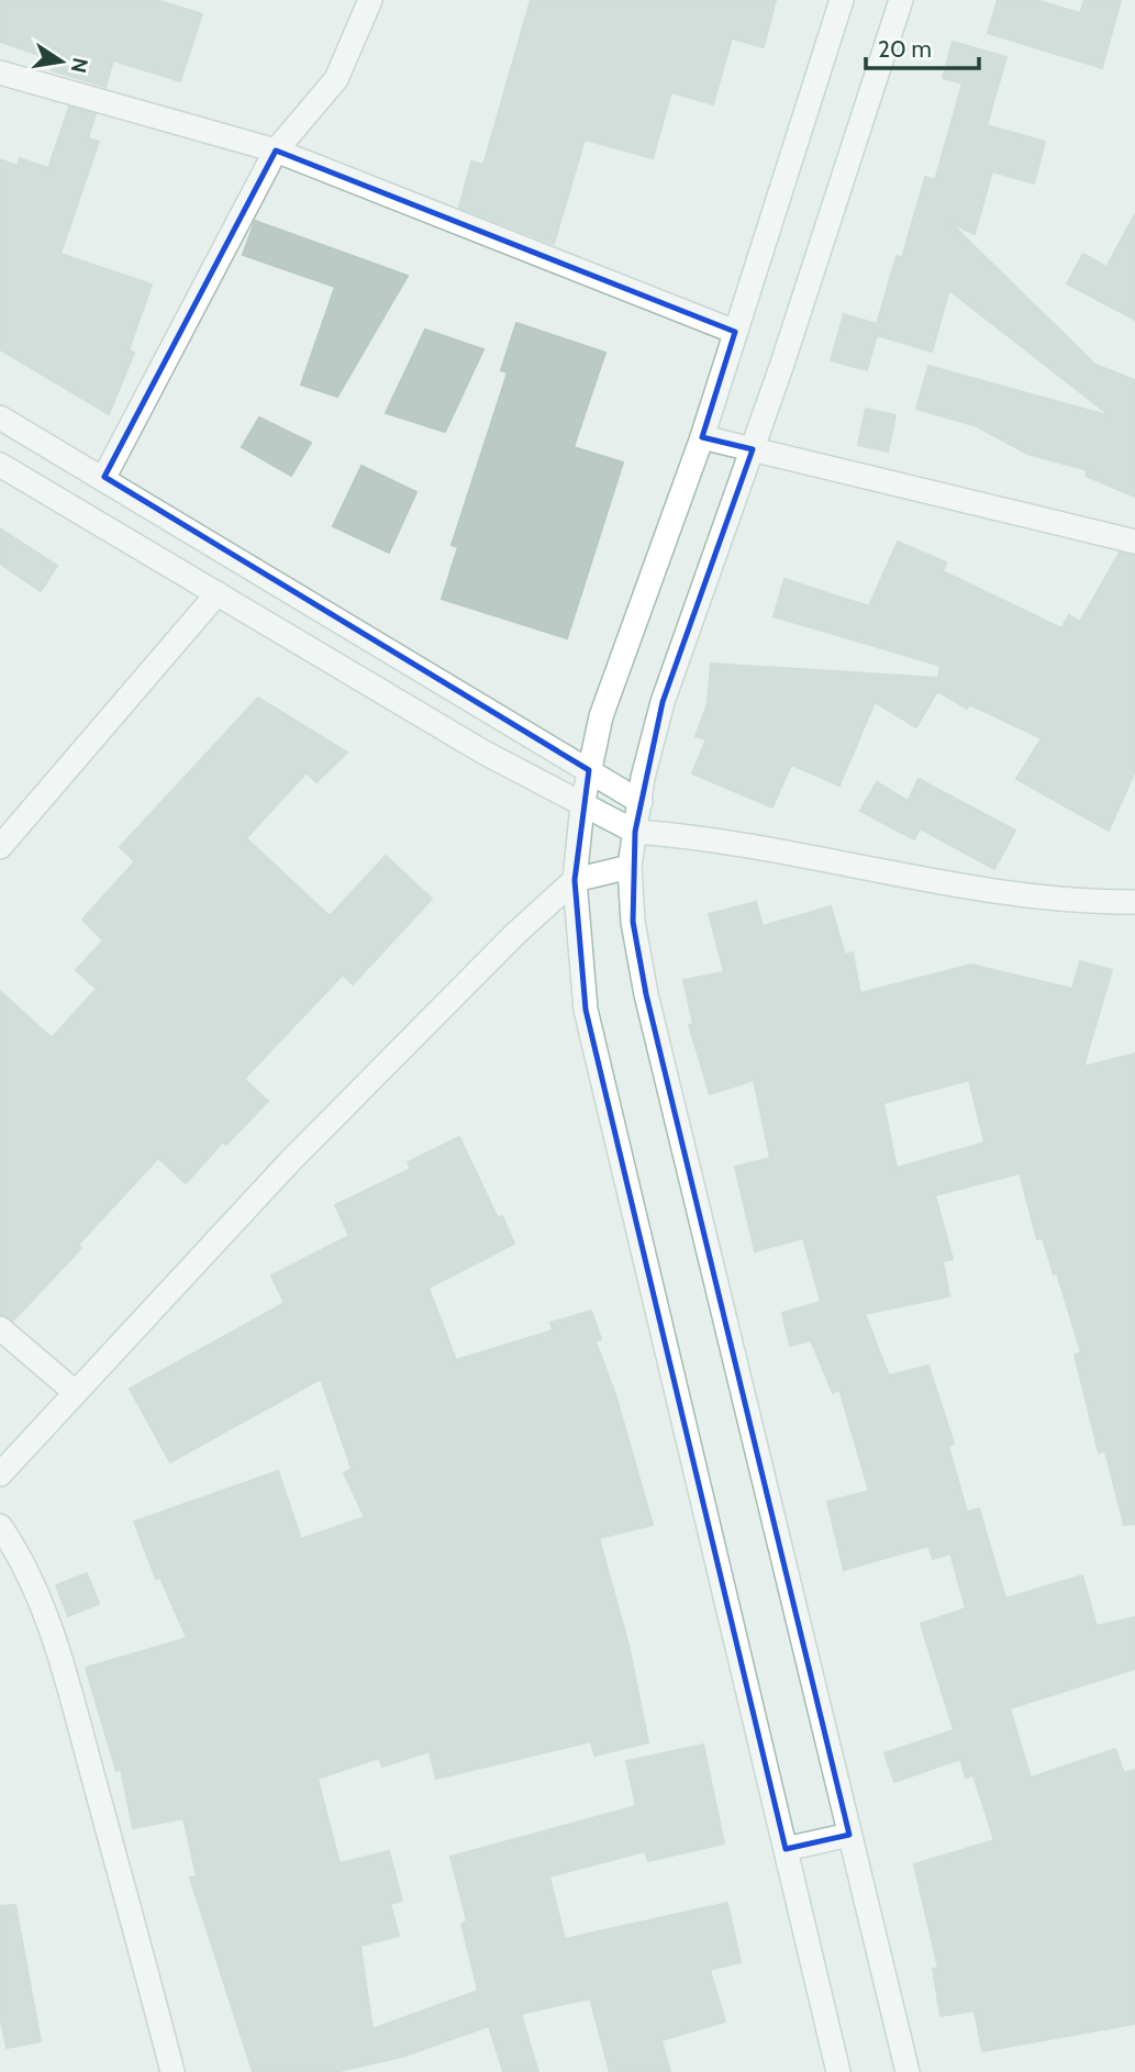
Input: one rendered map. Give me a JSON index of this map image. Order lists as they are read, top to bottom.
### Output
{
  "scale_bar": "20 m",
  "north": "right"
}
